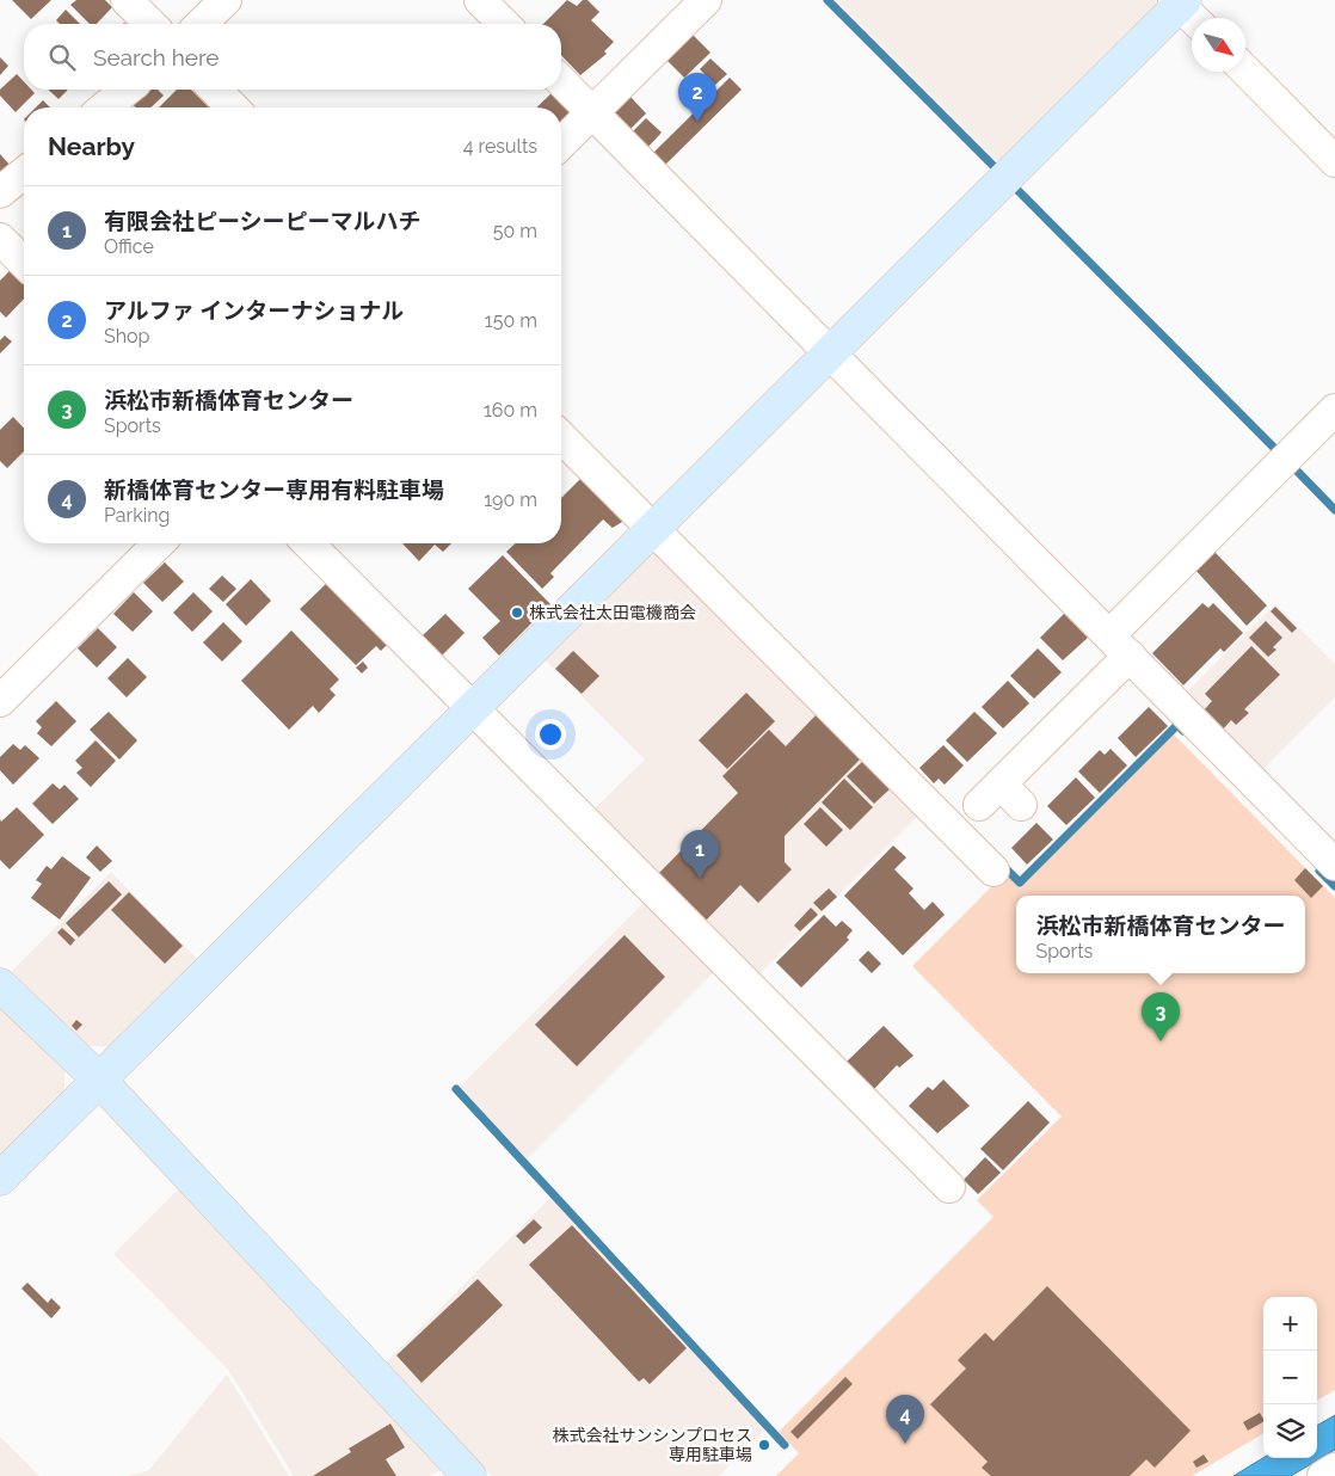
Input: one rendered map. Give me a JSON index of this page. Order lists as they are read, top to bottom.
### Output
{
  "places": ["株式会社太田電機商会", "株式会社サンシンプロセス 専用駐車場"],
  "north": "bottom right",
  "page": {
    "search": "Search here",
    "pins": [
      "2",
      "1",
      "3",
      "4"
    ],
    "heading": ["Nearby", "4 results"],
    "list": [
      {
        "mark": "1",
        "name": "有限会社ピーシーピーマルハチ",
        "note": "Office",
        "value": "50 m"
      },
      {
        "mark": "2",
        "name": "アルファ インターナショナル",
        "note": "Shop",
        "value": "150 m"
      },
      {
        "mark": "3",
        "name": "浜松市新橋体育センター",
        "note": "Sports",
        "value": "160 m"
      },
      {
        "mark": "4",
        "name": "新橋体育センター専用有料駐車場",
        "note": "Parking",
        "value": "190 m"
      }
    ],
    "popup": ["浜松市新橋体育センター", "Sports"],
    "map_buttons": ["+", "−"]
  }
}
